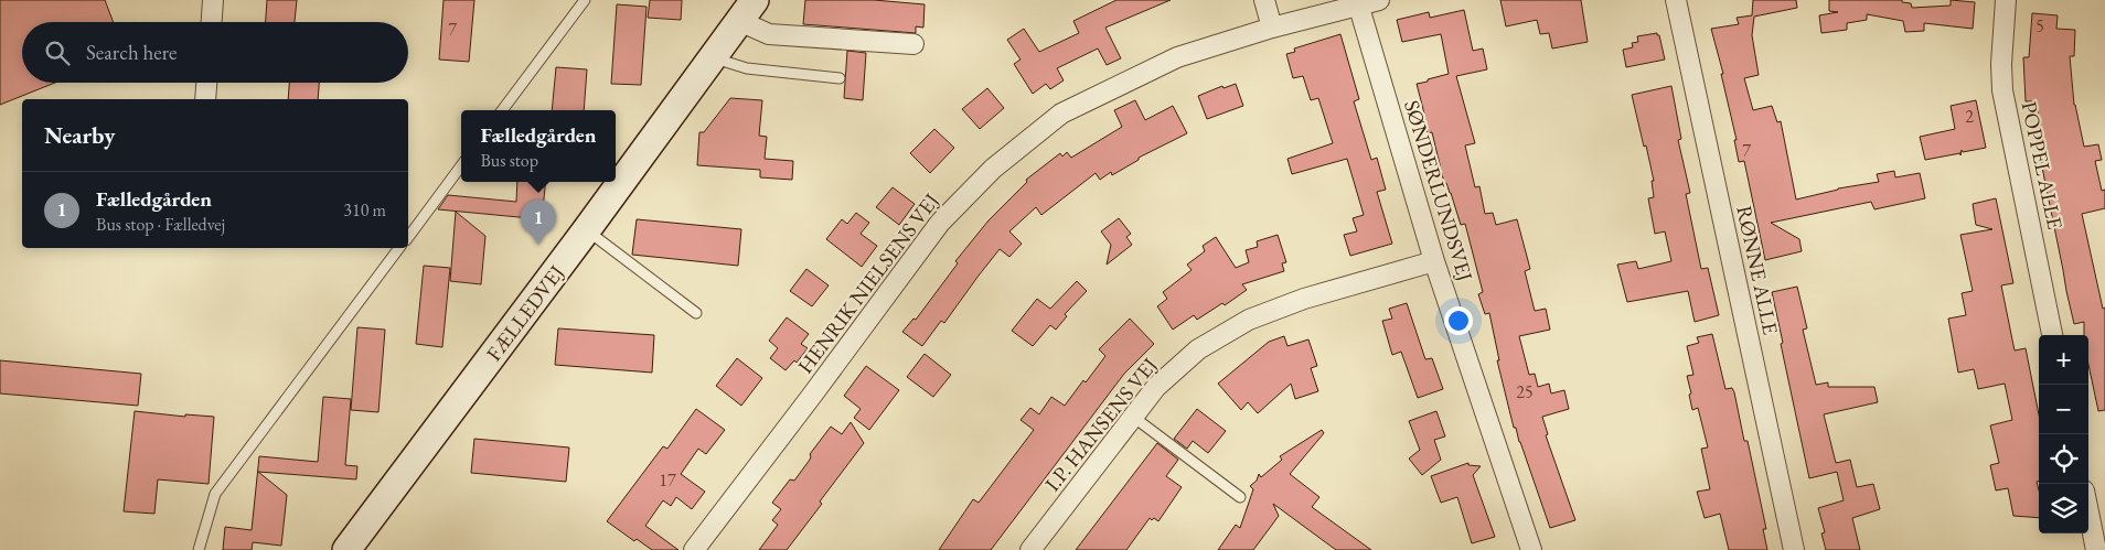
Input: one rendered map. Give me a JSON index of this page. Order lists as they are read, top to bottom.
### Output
{
  "streets": {
    "street": [
      "POPPEL ALLE",
      "SØNDERLUNDSVEJ",
      "RØNNE ALLE",
      "HENRIK NIELSENS VEJ",
      "FÆLLEDVEJ",
      "I.P. HANSENS VEJ"
    ]
  },
  "crossings": [
    ["SØNDERLUNDSVEJ", "HENRIK NIELSENS VEJ"],
    ["SØNDERLUNDSVEJ", "I.P. HANSENS VEJ"]
  ],
  "house_numbers": [
    "5",
    "7",
    "2",
    "7",
    "25",
    "17"
  ],
  "page": {
    "search": "Search here",
    "heading": "Nearby",
    "popup": ["Fælledgården", "Bus stop"],
    "list": [
      {
        "mark": "1",
        "name": "Fælledgården",
        "note": "Bus stop · Fælledvej",
        "value": "310 m"
      }
    ],
    "pins": "1",
    "map_buttons": ["+", "−"]
  }
}
